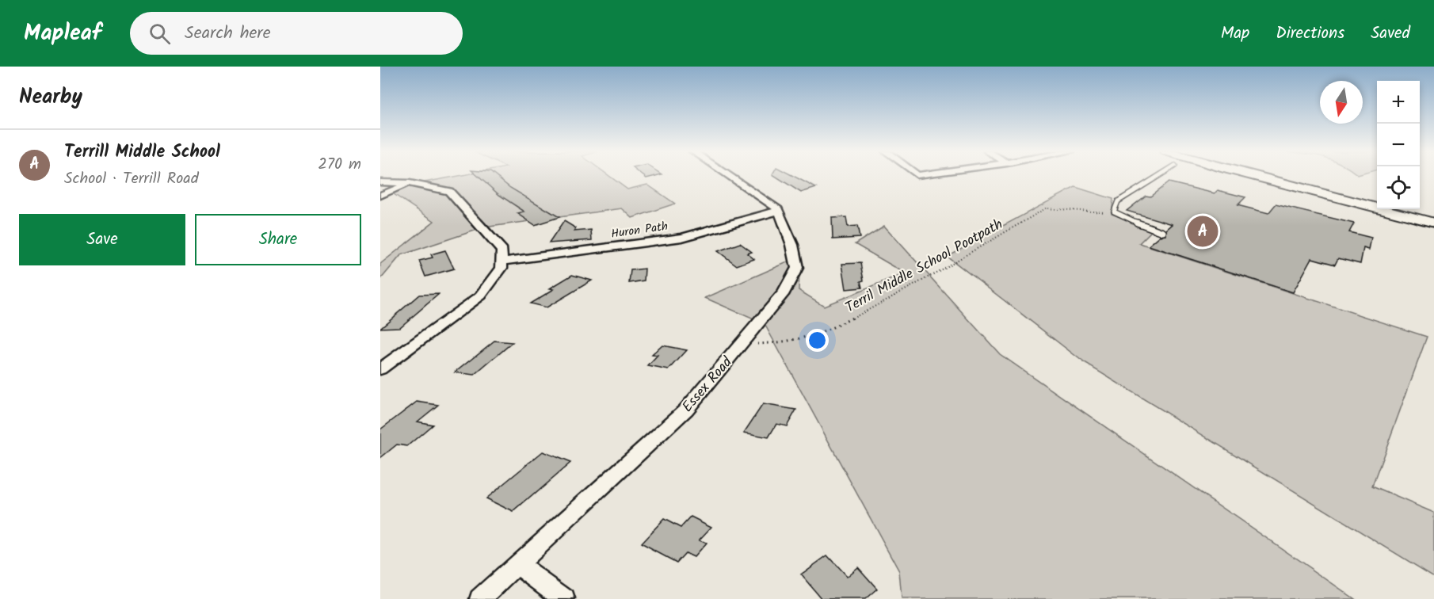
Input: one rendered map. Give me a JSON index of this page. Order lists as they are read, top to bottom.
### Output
{
  "streets": {
    "street": ["Huron Path", "Essex Road"],
    "path": ["Terril Middle School Pootpath"]
  },
  "crossings": [
    ["Huron Path", "Essex Road"],
    ["Terril Middle School Pootpath", "Essex Road"]
  ],
  "north": "bottom",
  "page": {
    "header": "Mapleaf",
    "search": "Search here",
    "nav": ["Map", "Directions", "Saved"],
    "heading": "Nearby",
    "map_buttons": ["+", "−"],
    "list": [
      {
        "mark": "A",
        "name": "Terrill Middle School",
        "note": "School · Terrill Road",
        "value": "270 m"
      }
    ],
    "buttons": ["Save", "Share"],
    "pins": "A"
  }
}
